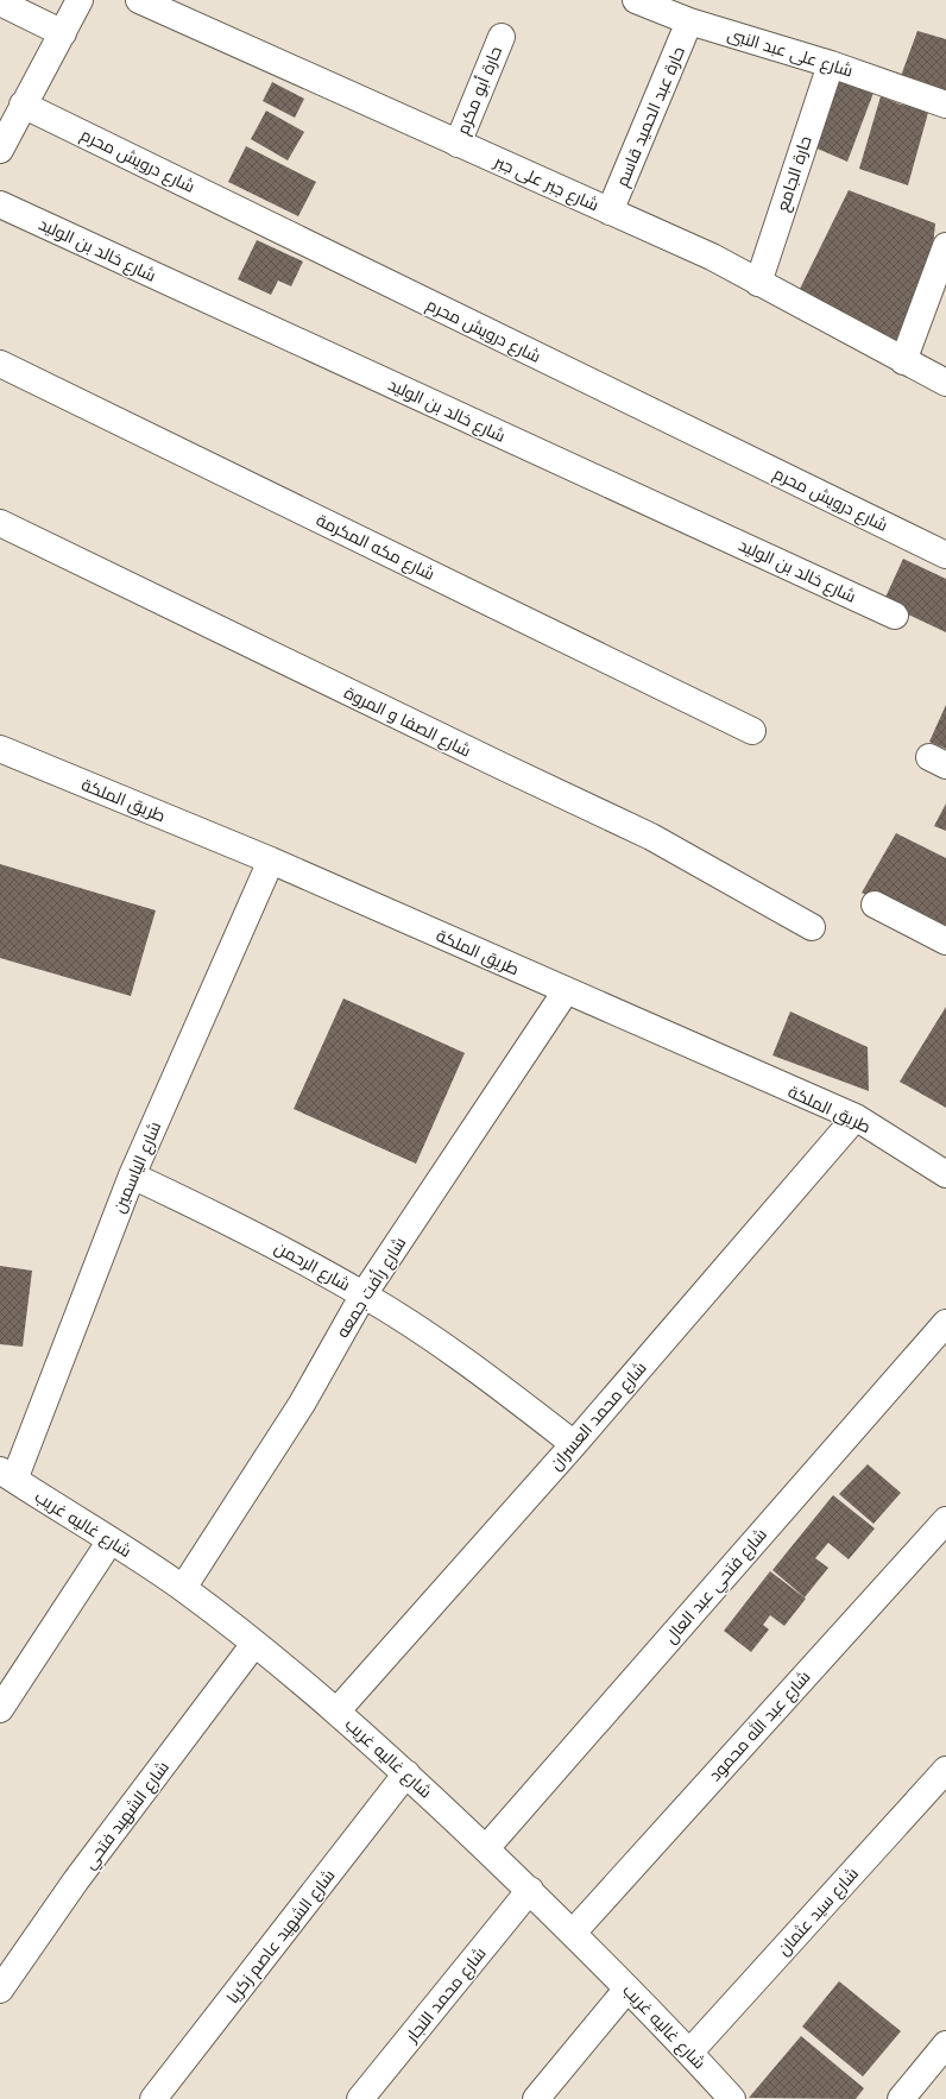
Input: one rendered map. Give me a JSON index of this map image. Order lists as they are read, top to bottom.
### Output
{
  "streets": {
    "street": [
      "شارع على عبد النبى",
      "حارة أبو مكرم",
      "حارة عبد الحميد قاسم",
      "شارع درويش محرم",
      "حارة الجامع",
      "شارع جبر على جبر",
      "شارع خالد بن الوليد",
      "شارع مكه المكرمة",
      "شارع الصفا و المروة",
      "طريق الملكة",
      "شارع الياسمين",
      "شارع الرحمن",
      "شارع رأفت جمعه",
      "شارع محمد العسران",
      "شارع غاليه غريب",
      "شارع فتحي عبد العال",
      "شارع عبد الله محمود",
      "شارع الشهيد فتحي",
      "شارع سيد عثمان",
      "شارع الشهيد عاصم زكريا",
      "شارع محمد النجار"
    ]
  },
  "crossings": [
    ["شارع على عبد النبى", "حارة عبد الحميد قاسم"],
    ["شارع على عبد النبى", "حارة الجامع"],
    ["حارة أبو مكرم", "شارع جبر على جبر"],
    ["حارة عبد الحميد قاسم", "شارع جبر على جبر"],
    ["حارة الجامع", "شارع جبر على جبر"],
    ["طريق الملكة", "شارع الياسمين"],
    ["طريق الملكة", "شارع رأفت جمعه"],
    ["طريق الملكة", "شارع محمد العسران"],
    ["شارع الياسمين", "شارع الرحمن"],
    ["شارع الياسمين", "شارع غاليه غريب"],
    ["شارع الرحمن", "شارع رأفت جمعه"],
    ["شارع الرحمن", "شارع محمد العسران"],
    ["شارع رأفت جمعه", "شارع غاليه غريب"],
    ["شارع محمد العسران", "شارع غاليه غريب"],
    ["شارع غاليه غريب", "شارع فتحي عبد العال"],
    ["شارع غاليه غريب", "شارع عبد الله محمود"],
    ["شارع غاليه غريب", "شارع الشهيد فتحي"],
    ["شارع غاليه غريب", "شارع سيد عثمان"],
    ["شارع غاليه غريب", "شارع الشهيد عاصم زكريا"],
    ["شارع غاليه غريب", "شارع محمد النجار"]
  ]
}
